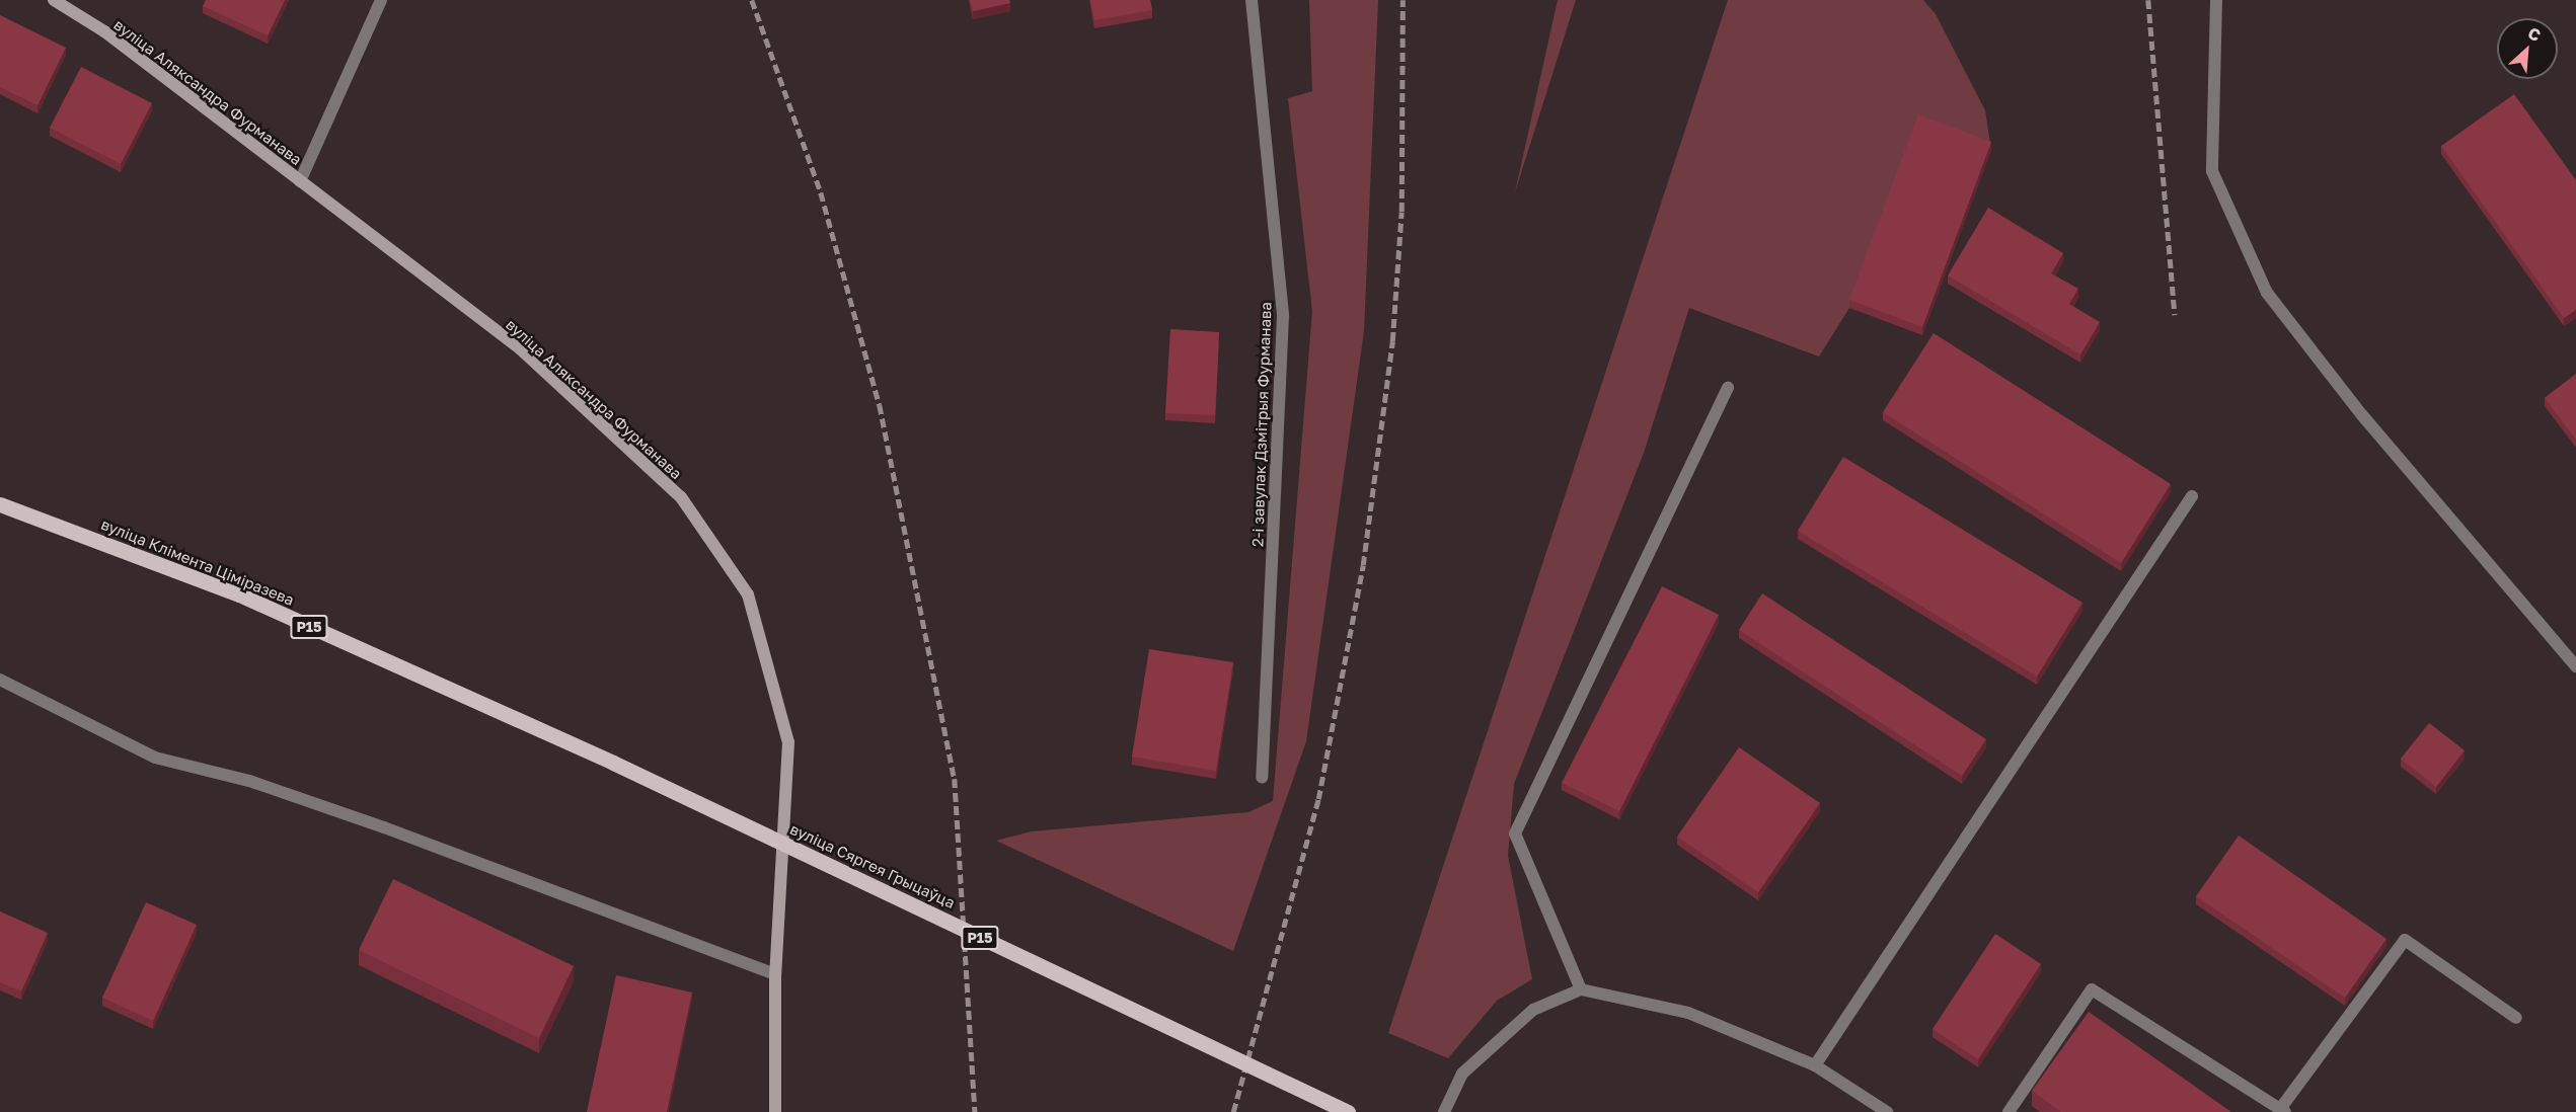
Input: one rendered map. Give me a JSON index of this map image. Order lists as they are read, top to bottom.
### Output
{
  "streets": {
    "main road": ["вуліца Клімента Ціміразева", "Р15", "вуліца Сяргея Грыцаўца"],
    "street": ["вуліца Аляксандра Фурманава", "2-і завулак Дзмітрыя Фурманава"]
  },
  "crossings": [
    ["вуліца Клімента Ціміразева", "вуліца Сяргея Грыцаўца"]
  ],
  "north": "top right"
}
